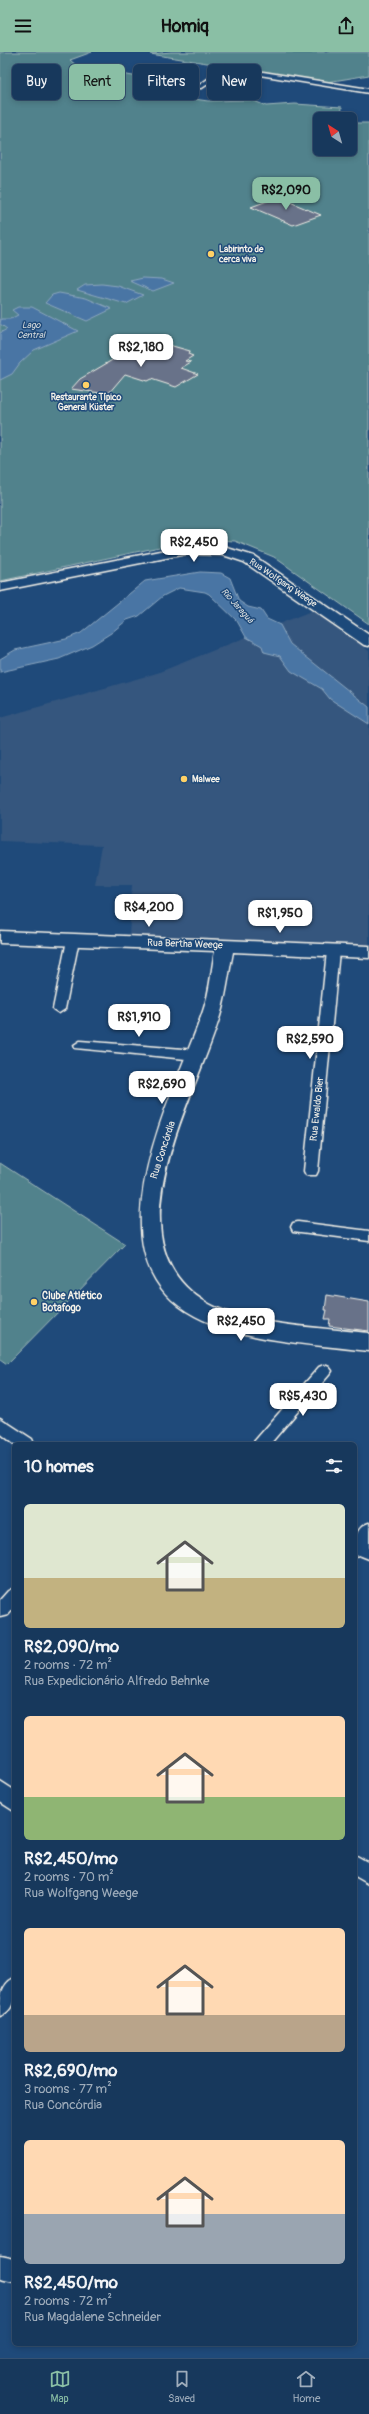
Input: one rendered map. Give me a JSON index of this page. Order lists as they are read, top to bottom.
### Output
{
  "streets": {
    "main road": ["Rua Wolfgang Weege", "Rua Bertha Weege", "Rua Concórdia"],
    "street": ["Rua Ewaldo Bier"]
  },
  "crossings": [
    ["Rua Bertha Weege", "Rua Ewaldo Bier"],
    ["Rua Bertha Weege", "Rua Concórdia"]
  ],
  "water": ["Lago Central", "Rio Jaraguá"],
  "places": [
    "Labirinto de cerca viva",
    "Restaurante Típico General Küster",
    "Malwee",
    "Clube Atlético Botafogo"
  ],
  "north": "top left",
  "page": {
    "header": "Homiq",
    "chip": [
      "Buy",
      "Rent",
      "Filters",
      "New"
    ],
    "price": [
      "R$2,090",
      "R$2,180",
      "R$2,450",
      "R$4,200",
      "R$1,950",
      "R$1,910",
      "R$2,590",
      "R$2,690",
      "R$2,450",
      "R$5,430"
    ],
    "heading": "10 homes",
    "list": [
      {
        "name": "R$2,090/mo",
        "note": "2 rooms · 72 m² · Rua Expedicionário Alfredo Behnke"
      },
      {
        "name": "R$2,450/mo",
        "note": "2 rooms · 70 m² · Rua Wolfgang Weege"
      },
      {
        "name": "R$2,690/mo",
        "note": "3 rooms · 77 m² · Rua Concórdia"
      },
      {
        "name": "R$2,450/mo",
        "note": "2 rooms · 72 m² · Rua Magdalene Schneider"
      }
    ],
    "tabs": ["Map", "Saved", "Home"]
  }
}
